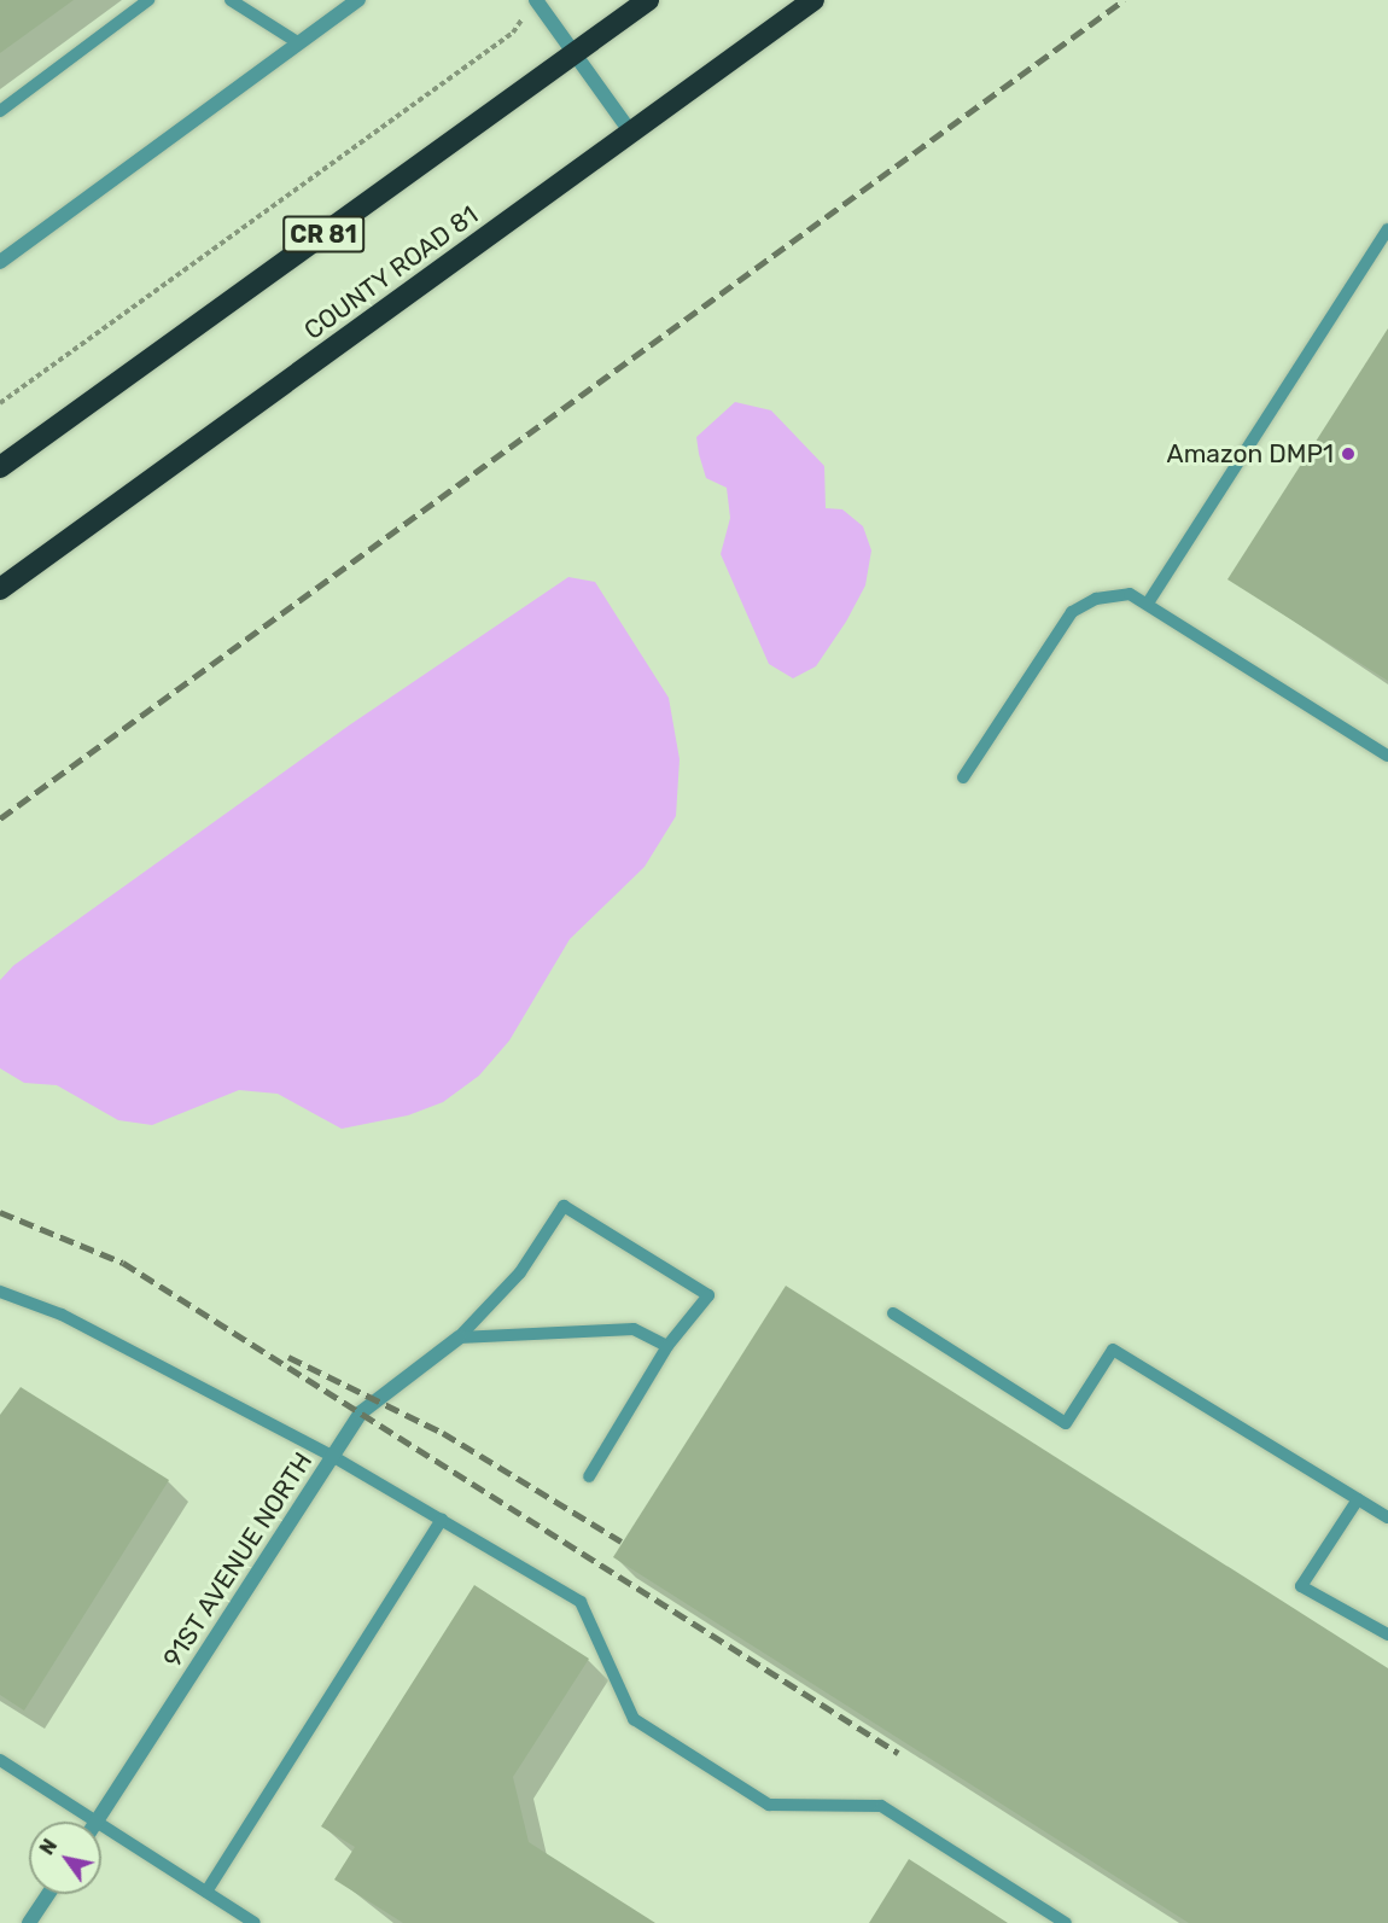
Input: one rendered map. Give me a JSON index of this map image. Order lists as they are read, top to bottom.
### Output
{
  "streets": {
    "highway": ["CR 81", "COUNTY ROAD 81"],
    "street": ["91ST AVENUE NORTH"]
  },
  "places": ["Amazon DMP1"],
  "north": "top left"
}
